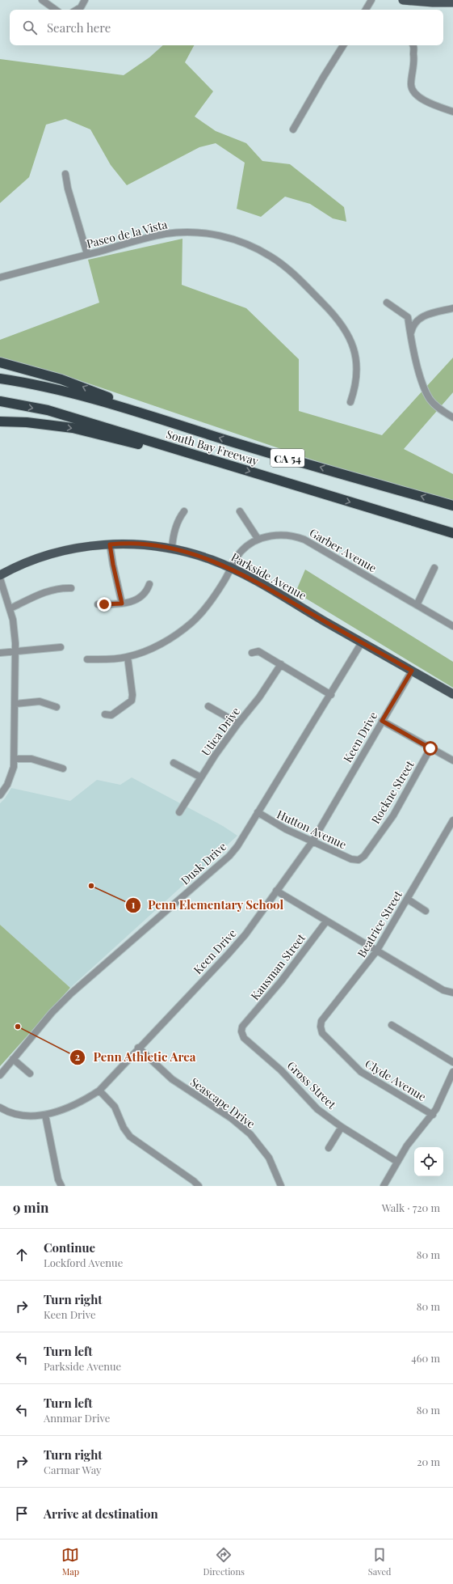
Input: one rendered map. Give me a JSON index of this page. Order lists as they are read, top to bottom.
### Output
{
  "streets": {
    "highway": ["South Bay Freeway", "CA 54"],
    "main road": ["Parkside Avenue"],
    "street": [
      "Paseo de la Vista",
      "Garber Avenue",
      "Utica Drive",
      "Keen Drive",
      "Rockne Street",
      "Hutton Avenue",
      "Dusk Drive",
      "Beatrice Street",
      "Kausman Street",
      "Clyde Avenue",
      "Gross Street",
      "Seascape Drive"
    ]
  },
  "crossings": [
    ["Garber Avenue", "Parkside Avenue"],
    ["Parkside Avenue", "Keen Drive"],
    ["Parkside Avenue", "Dusk Drive"],
    ["Keen Drive", "Hutton Avenue"],
    ["Keen Drive", "Seascape Drive"],
    ["Rockne Street", "Hutton Avenue"],
    ["Hutton Avenue", "Dusk Drive"],
    ["Beatrice Street", "Clyde Avenue"],
    ["Kausman Street", "Gross Street"]
  ],
  "places": ["Penn Elementary School", "Penn Athletic Area"],
  "page": {
    "search": "Search here",
    "heading": ["9 min", "Walk · 720 m"],
    "list": [
      ["Continue", "Lockford Avenue", "80 m"],
      ["Turn right", "Keen Drive", "80 m"],
      ["Turn left", "Parkside Avenue", "460 m"],
      ["Turn left", "Annmar Drive", "80 m"],
      ["Turn right", "Carmar Way", "20 m"],
      "Arrive at destination"
    ],
    "nav": ["Map", "Directions", "Saved"]
  }
}
